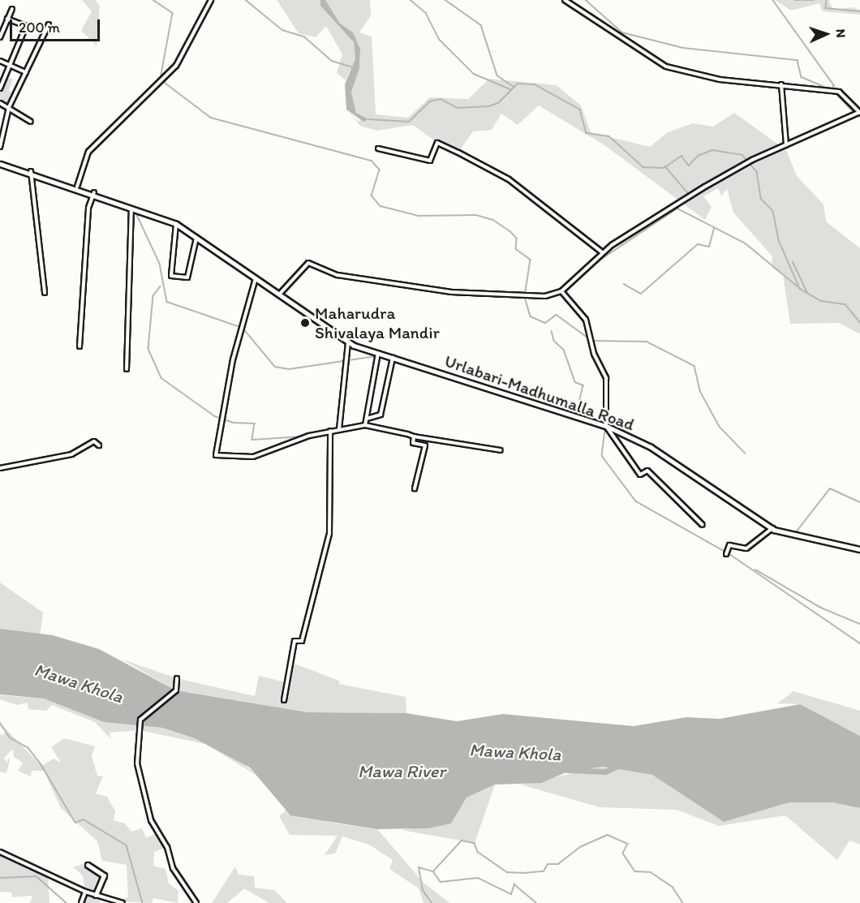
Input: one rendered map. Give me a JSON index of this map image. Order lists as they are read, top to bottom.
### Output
{
  "streets": {
    "main road": ["Urlabari-Madhumalla Road"]
  },
  "water": ["Mawa Khola", "Mawa River"],
  "places": ["Maharudra Shivalaya Mandir"],
  "scale_bar": "200 m",
  "north": "right"
}
